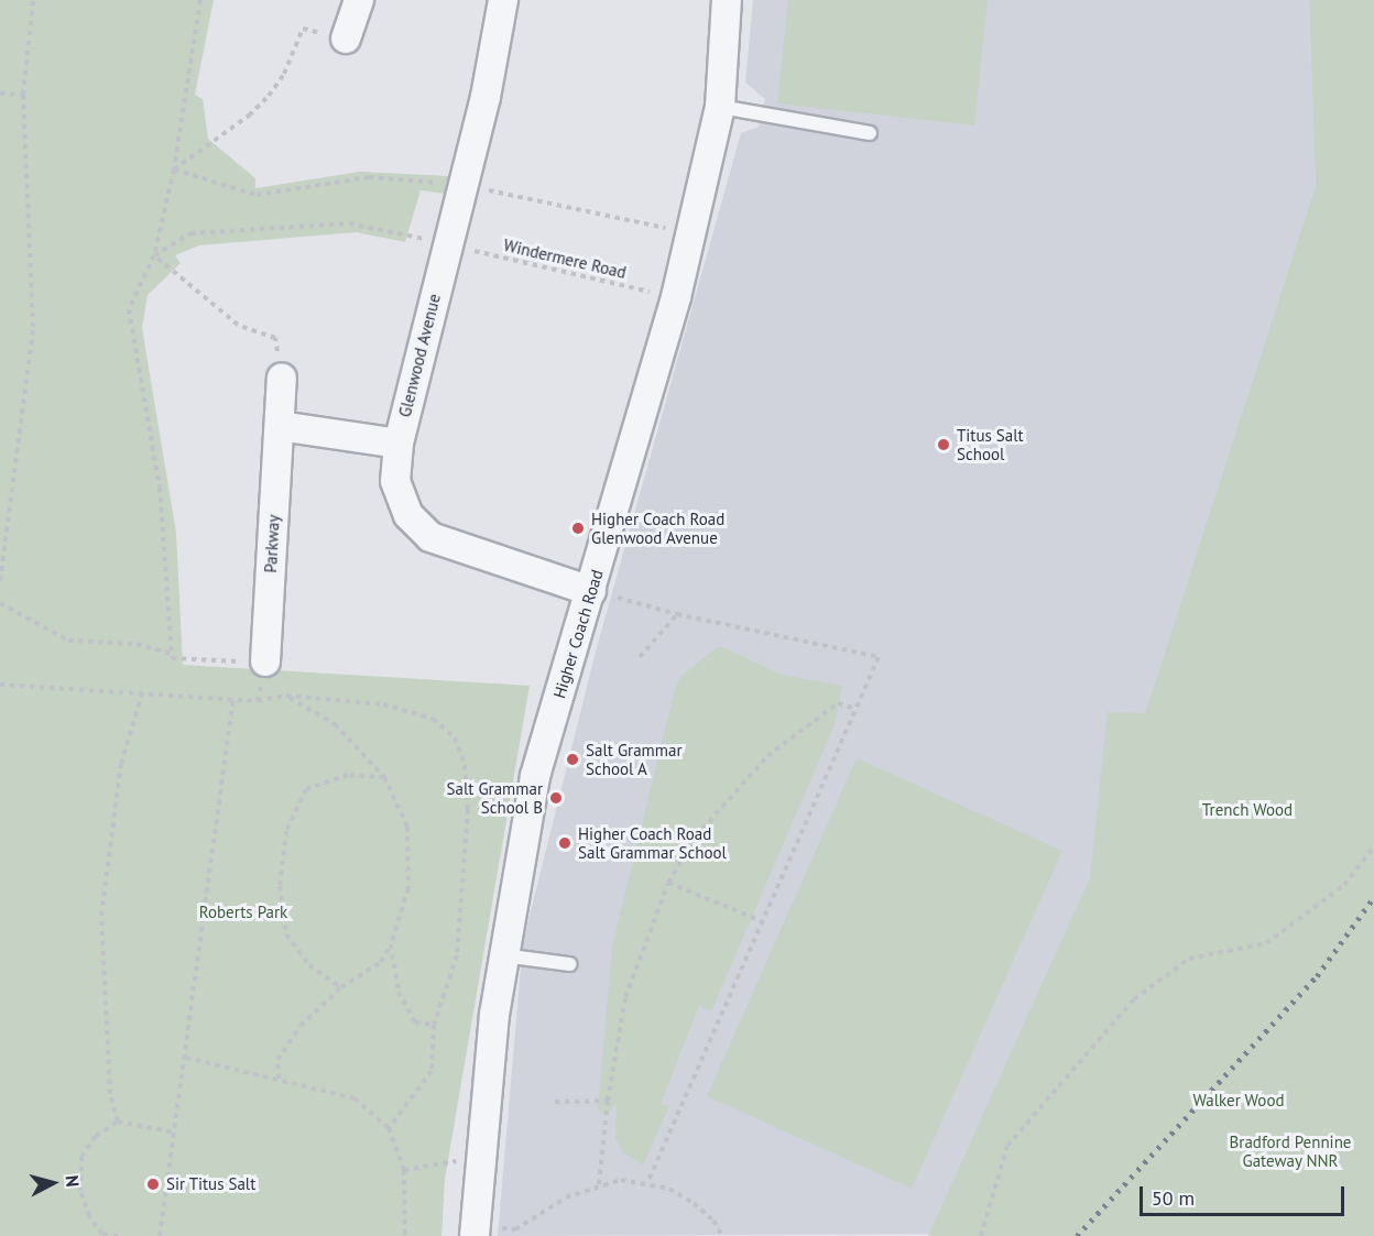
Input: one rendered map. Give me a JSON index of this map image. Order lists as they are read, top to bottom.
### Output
{
  "streets": {
    "street": ["Glenwood Avenue", "Parkway", "Higher Coach Road"],
    "path": ["Windermere Road"]
  },
  "crossings": [
    ["Windermere Road", "Glenwood Avenue"],
    ["Windermere Road", "Higher Coach Road"],
    ["Glenwood Avenue", "Higher Coach Road"]
  ],
  "parks": [
    "Trench Wood",
    "Roberts Park",
    "Walker Wood",
    "Bradford Pennine Gateway NNR"
  ],
  "places": [
    "Titus Salt School",
    "Higher Coach Road Glenwood Avenue",
    "Salt Grammar School A",
    "Salt Grammar School B",
    "Higher Coach Road Salt Grammar School",
    "Sir Titus Salt"
  ],
  "scale_bar": "50 m",
  "north": "right"
}
